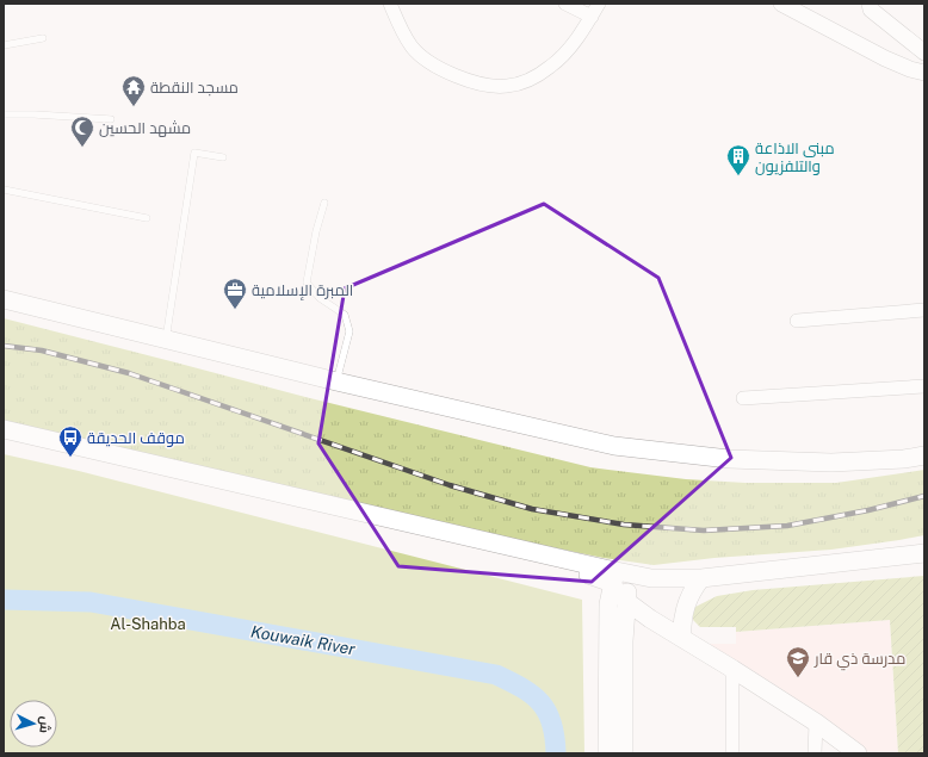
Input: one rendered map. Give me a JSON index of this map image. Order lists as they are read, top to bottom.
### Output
{
  "water": ["Kouwaik River"],
  "parks": ["Al-Shahba"],
  "places": {
    "temple": ["مسجد النقطة"],
    "mosque": ["مشهد الحسين"],
    "building": ["مبنى الاذاعة والتلفزيون"],
    "office": ["المبرة الإسلامية"],
    "bus stop": ["موقف الحديقة"],
    "school or university": ["مدرسة ذي قار"]
  },
  "north": "right"
}
